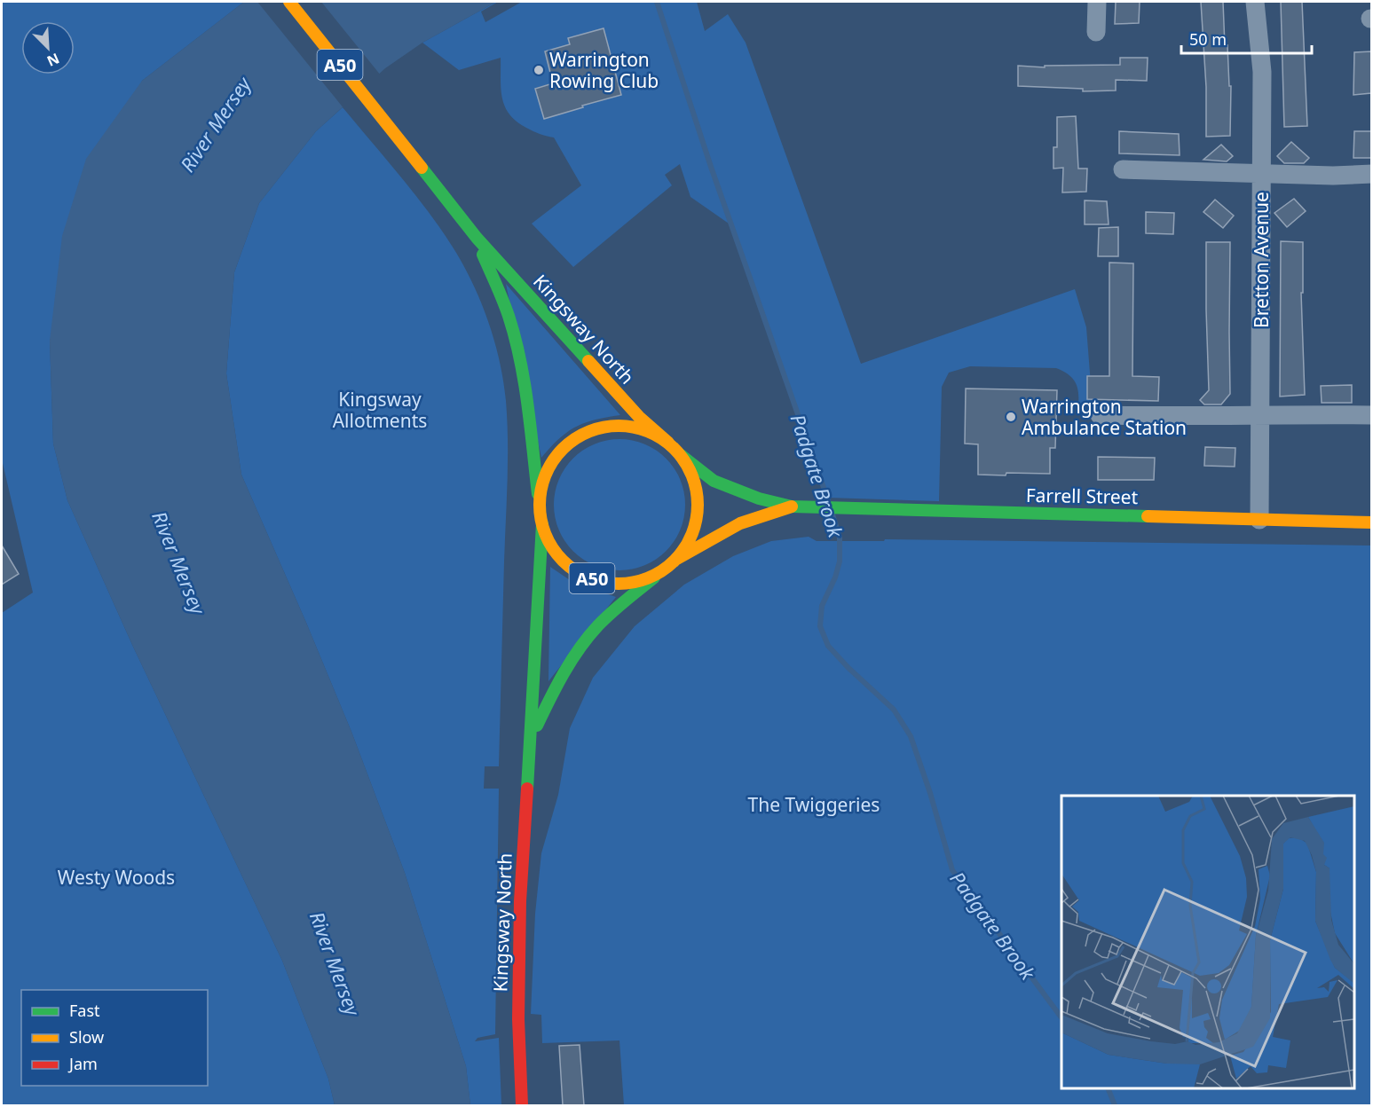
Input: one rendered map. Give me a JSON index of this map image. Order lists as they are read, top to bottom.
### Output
{
  "streets": {
    "main road": ["A50", "Kingsway North", "Farrell Street"],
    "street": ["Bretton Avenue"]
  },
  "crossings": [
    ["A50", "Kingsway North"],
    ["A50", "Farrell Street"],
    ["Bretton Avenue", "Farrell Street"],
    ["Kingsway North", "Farrell Street"]
  ],
  "water": ["River Mersey", "Padgate Brook"],
  "parks": ["Kingsway Allotments", "The Twiggeries", "Westy Woods"],
  "places": ["Warrington Rowing Club", "Warrington Ambulance Station"],
  "legend": ["Fast", "Slow", "Jam"],
  "scale_bar": "50 m",
  "north": "bottom right"
}
